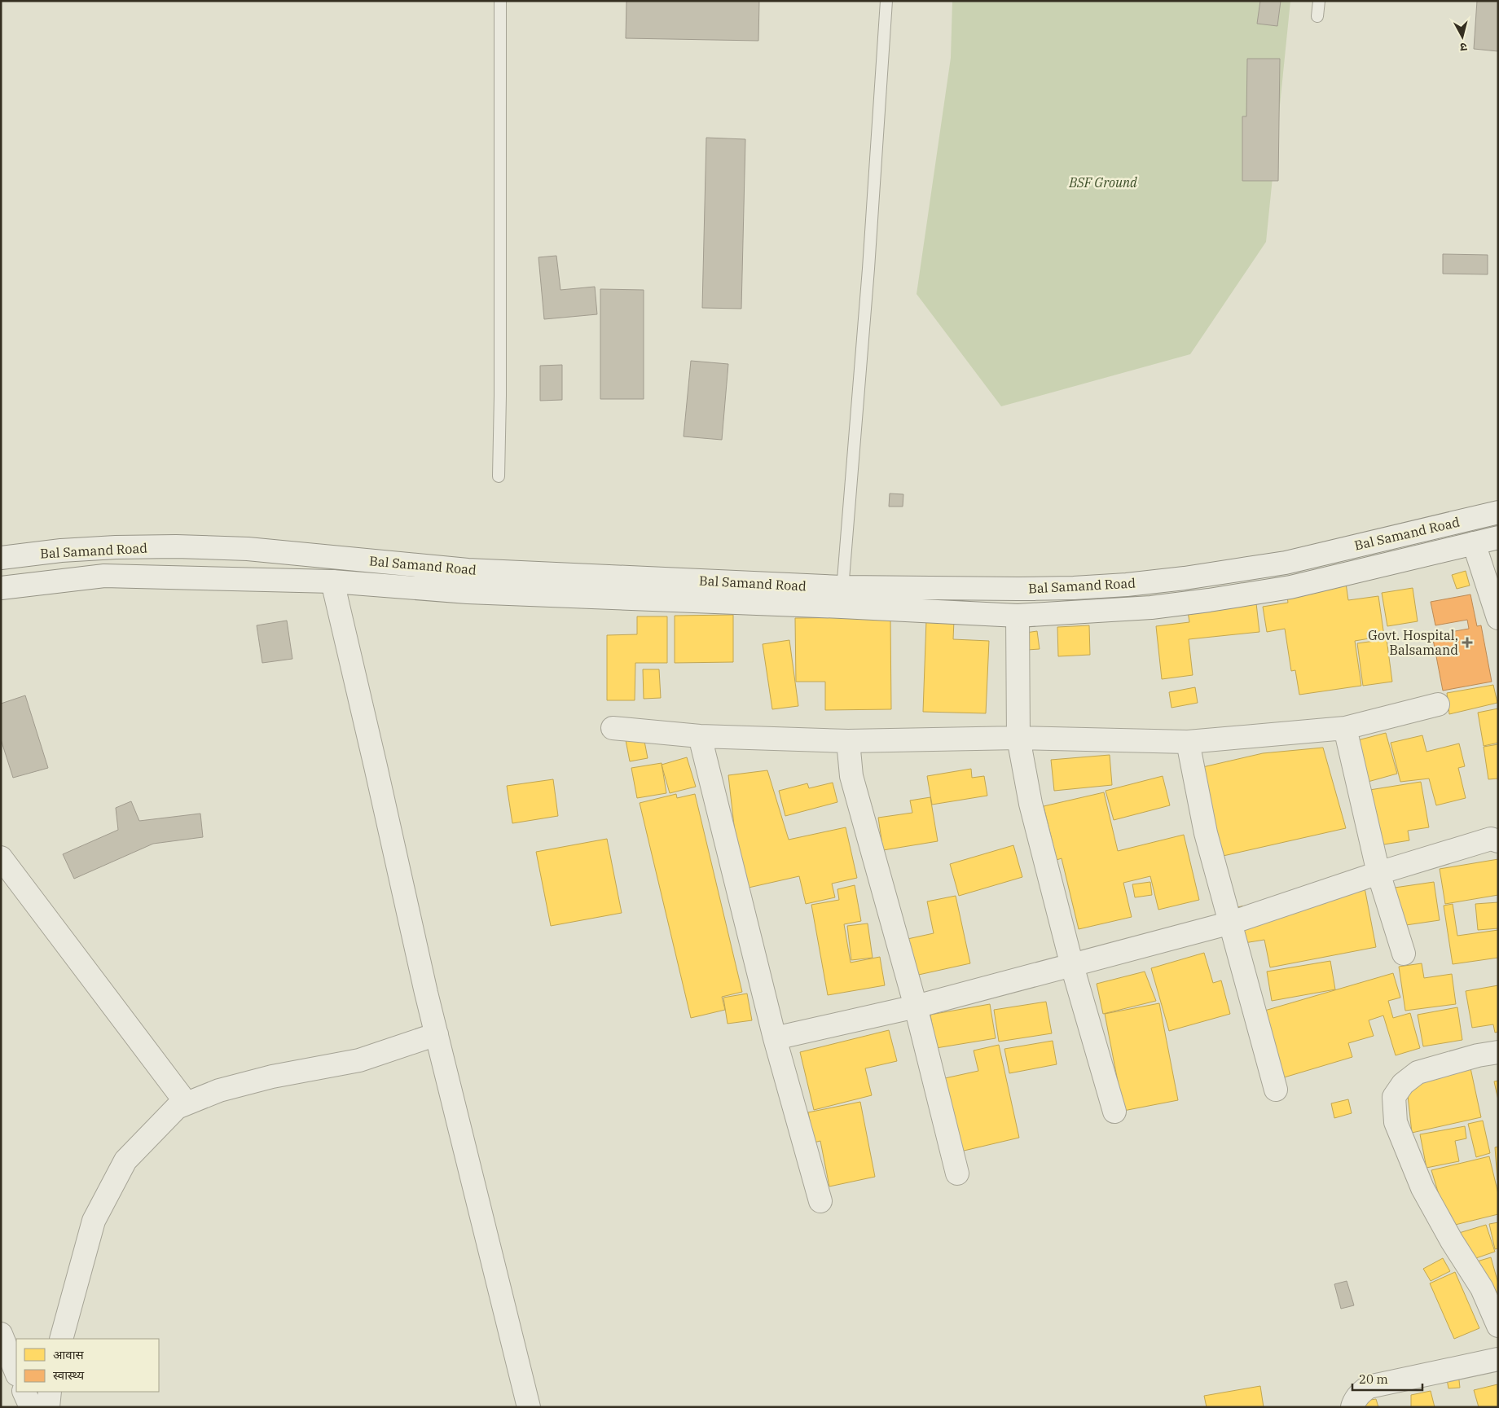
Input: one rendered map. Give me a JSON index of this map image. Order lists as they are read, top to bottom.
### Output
{
  "streets": {
    "street": ["Bal Samand Road"]
  },
  "parks": ["BSF Ground"],
  "places": {
    "health": ["Govt. Hospital, Balsamand"]
  },
  "legend": ["आवास", "स्वास्थ्य"],
  "scale_bar": "20 m",
  "north": "bottom"
}
